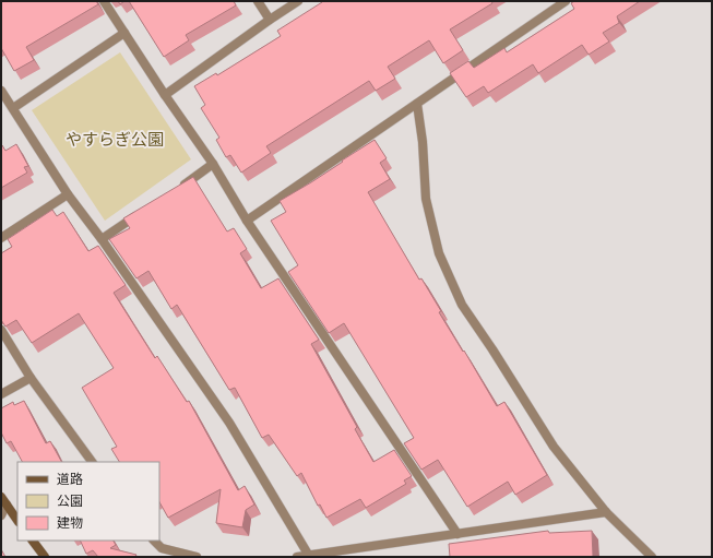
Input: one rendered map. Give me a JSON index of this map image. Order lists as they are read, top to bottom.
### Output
{
  "parks": ["やすらぎ公園"],
  "legend": ["道路", "公園", "建物"]
}
